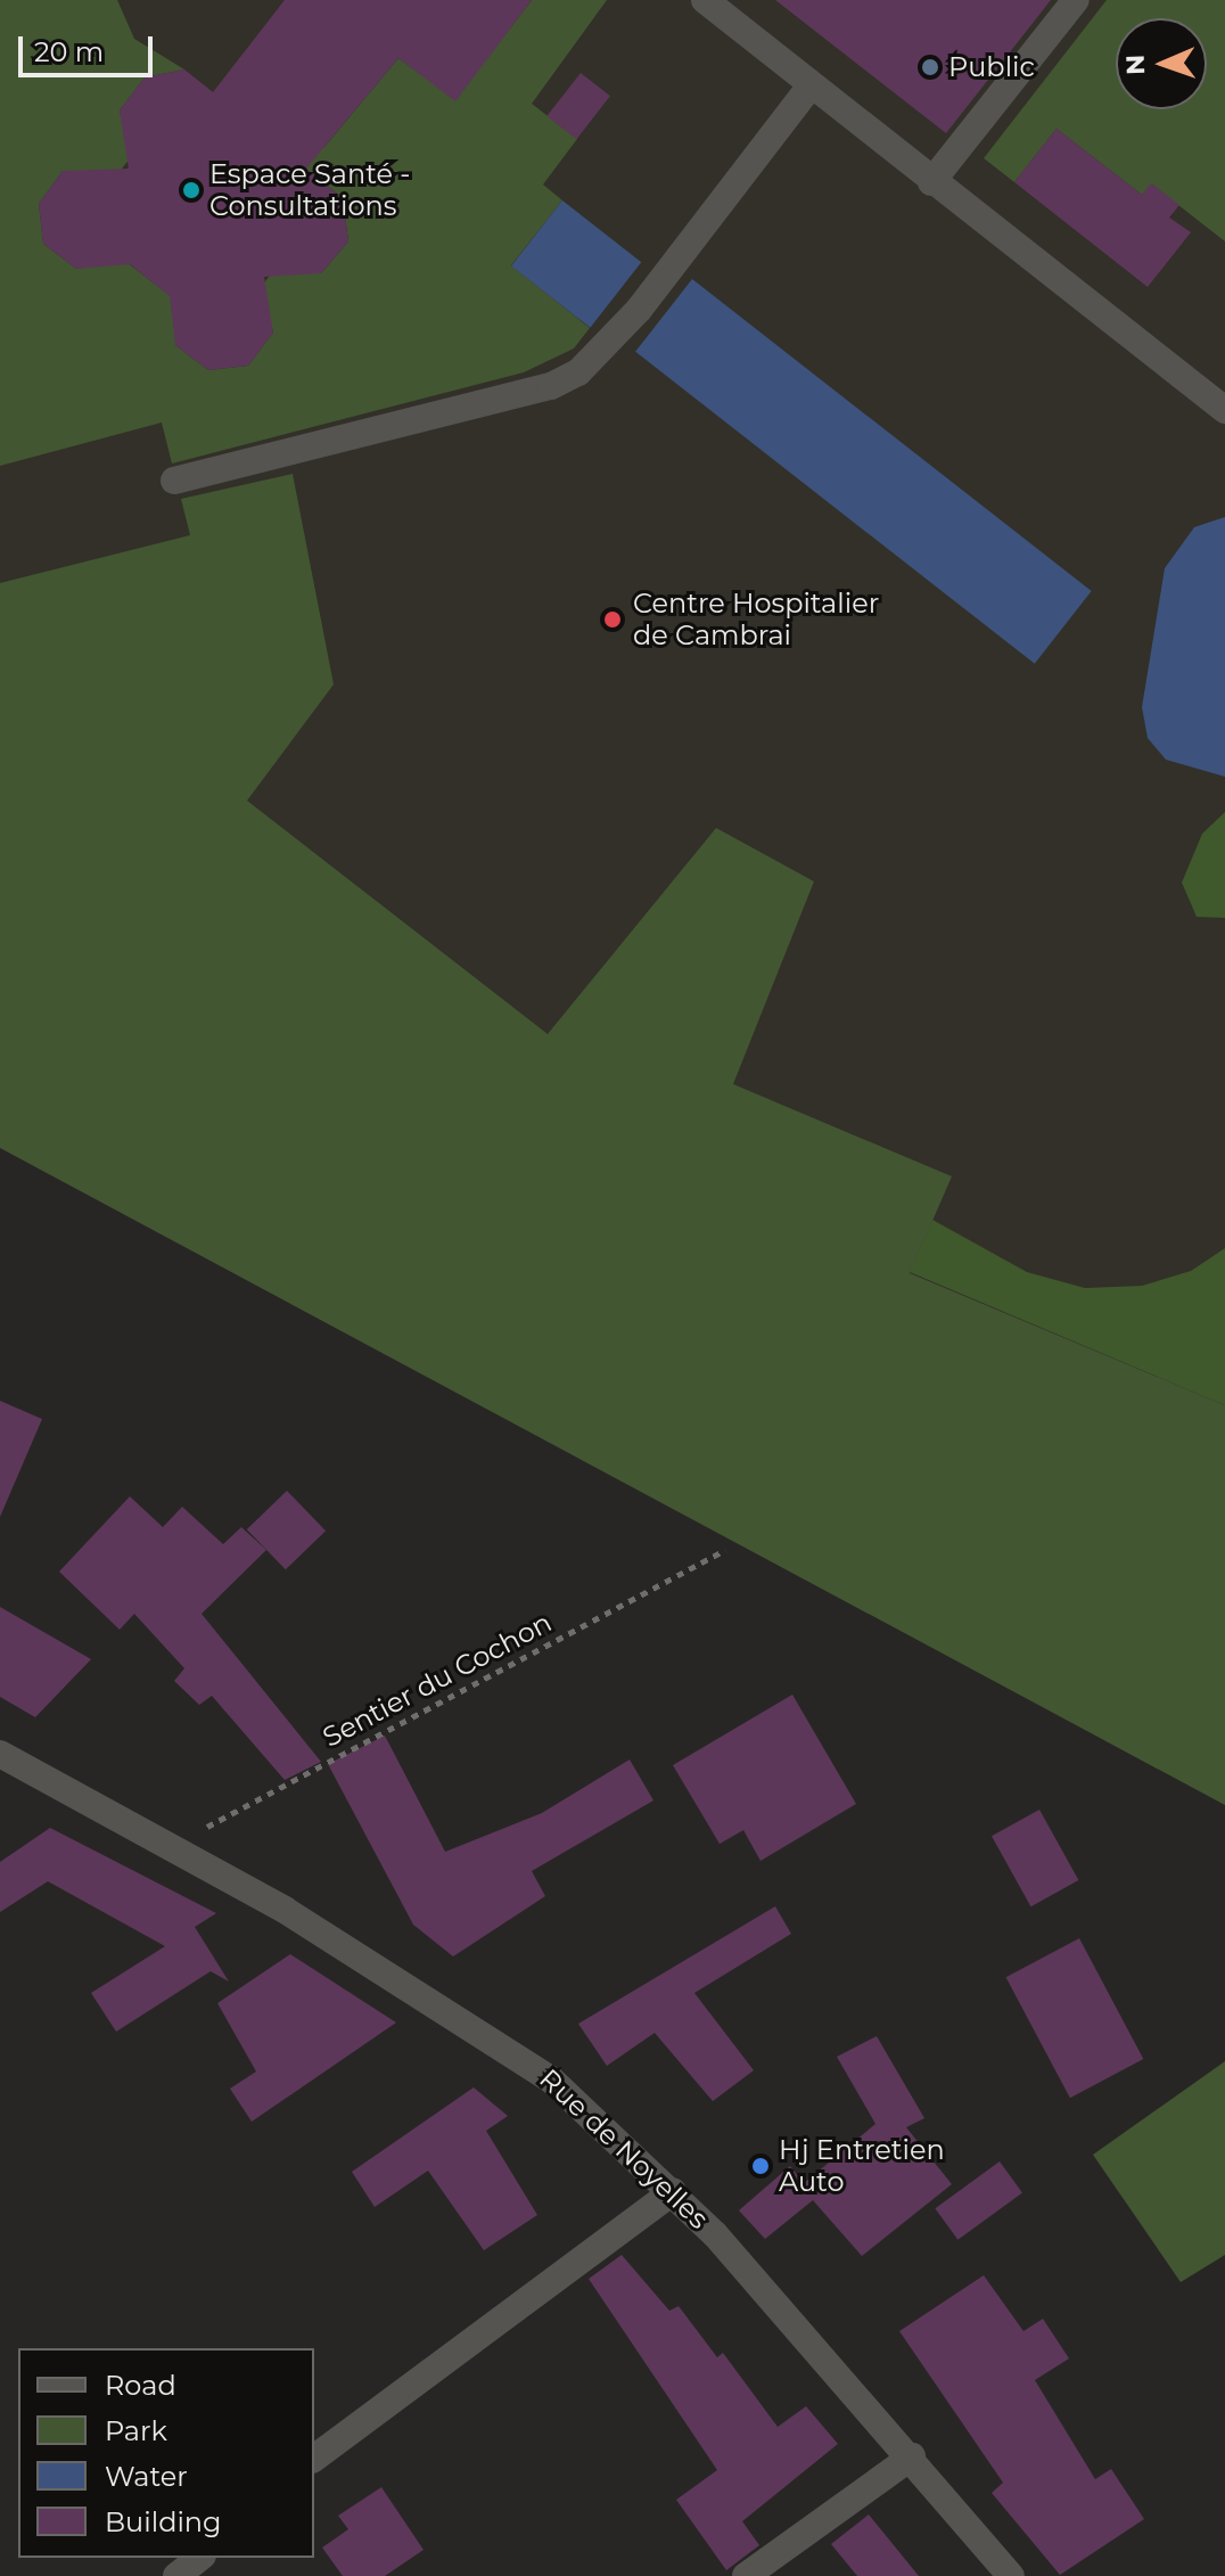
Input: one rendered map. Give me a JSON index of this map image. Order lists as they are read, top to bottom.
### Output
{
  "streets": {
    "street": ["Rue de Noyelles"],
    "path": ["Sentier du Cochon"]
  },
  "crossings": [
    ["Sentier du Cochon", "Rue de Noyelles"]
  ],
  "places": [
    "Public",
    "Espace Santé - Consultations",
    "Centre Hospitalier de Cambrai",
    "Hj Entretien Auto"
  ],
  "legend": [
    "Road",
    "Park",
    "Water",
    "Building"
  ],
  "scale_bar": "20 m",
  "north": "left"
}
